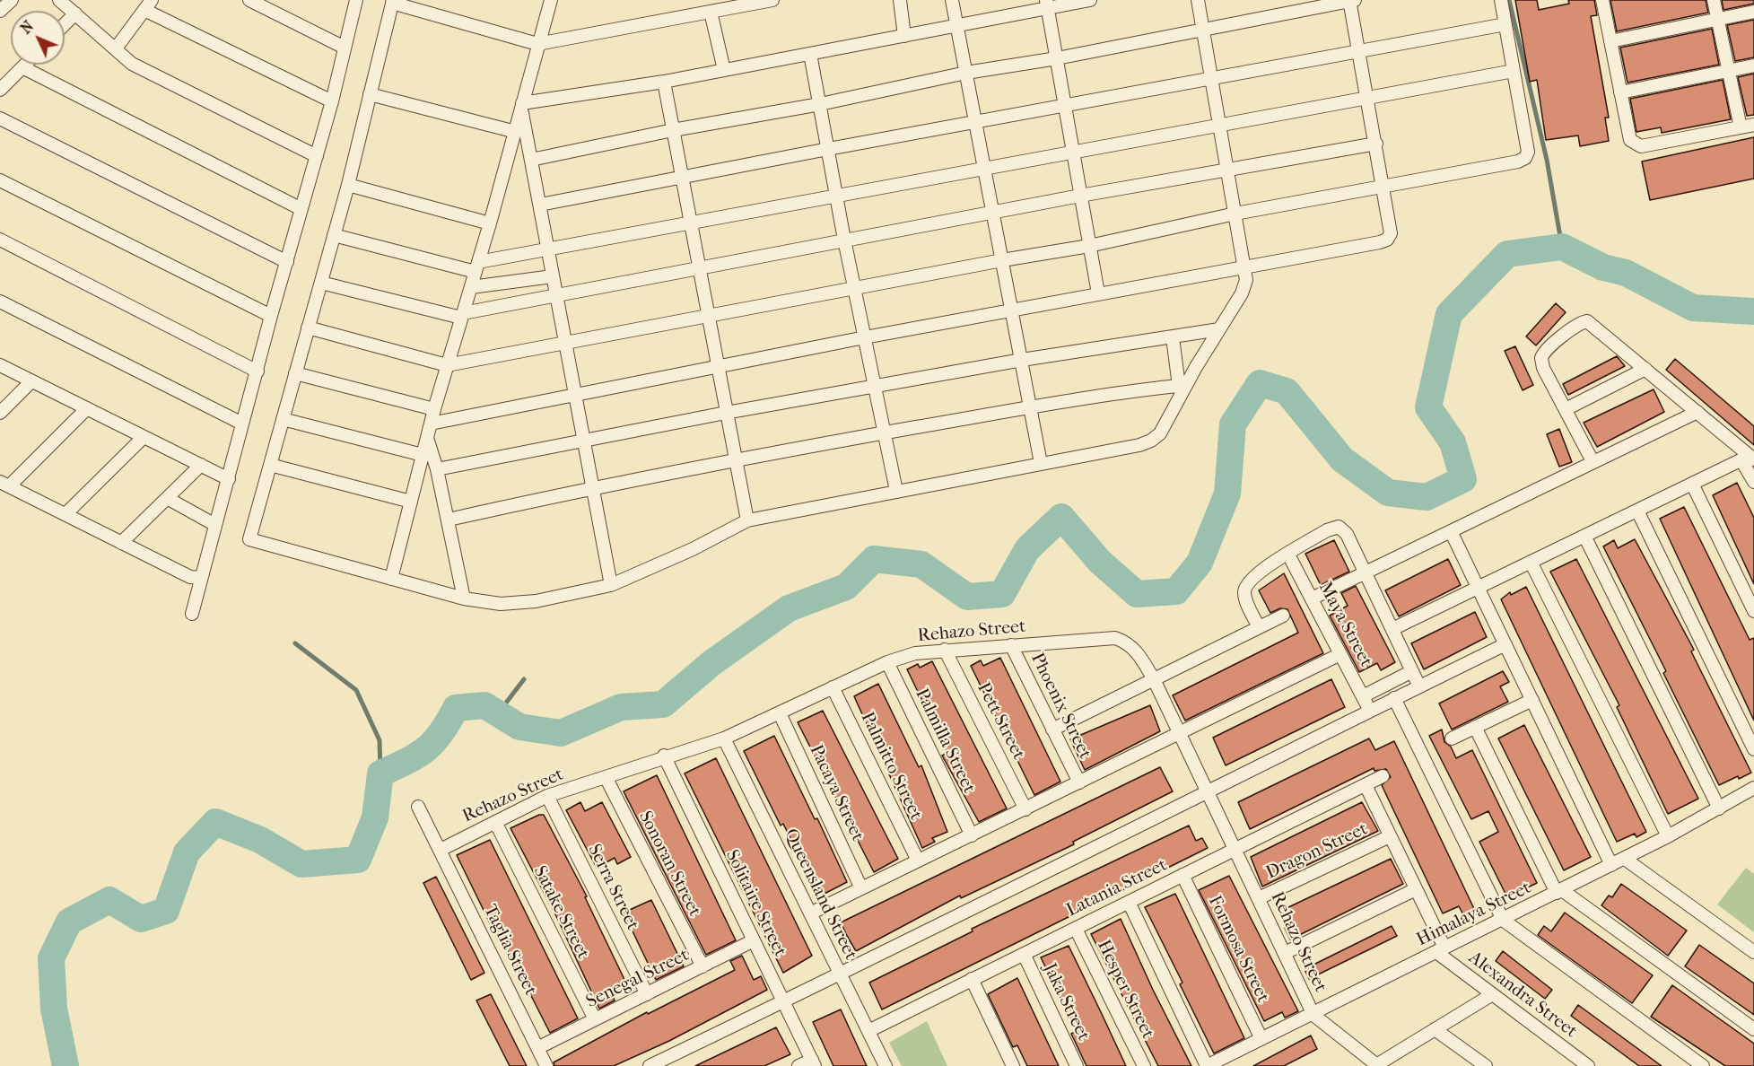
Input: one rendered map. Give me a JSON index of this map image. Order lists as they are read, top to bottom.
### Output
{
  "streets": {
    "street": [
      "Maya Street",
      "Rehazo Street",
      "Phoenix Street",
      "Pett Street",
      "Palmilla Street",
      "Palmitto Street",
      "Pacaya Street",
      "Dragon Street",
      "Sonoran Street",
      "Serra Street",
      "Latania Street",
      "Queensland Street",
      "Solitaire Street",
      "Satake Street",
      "Himalaya Street",
      "Formosa Street",
      "Taglia Street",
      "Senegal Street",
      "Hesper Street",
      "Alexandra Street",
      "Jaka Street"
    ]
  },
  "crossings": [
    ["Rehazo Street", "Phoenix Street"],
    ["Rehazo Street", "Pett Street"],
    ["Rehazo Street", "Palmilla Street"],
    ["Rehazo Street", "Palmitto Street"],
    ["Rehazo Street", "Pacaya Street"],
    ["Rehazo Street", "Dragon Street"],
    ["Rehazo Street", "Sonoran Street"],
    ["Rehazo Street", "Serra Street"],
    ["Rehazo Street", "Latania Street"],
    ["Rehazo Street", "Queensland Street"],
    ["Rehazo Street", "Solitaire Street"],
    ["Rehazo Street", "Satake Street"],
    ["Rehazo Street", "Himalaya Street"],
    ["Rehazo Street", "Taglia Street"],
    ["Dragon Street", "Alexandra Street"],
    ["Sonoran Street", "Senegal Street"],
    ["Serra Street", "Senegal Street"],
    ["Latania Street", "Queensland Street"],
    ["Latania Street", "Formosa Street"],
    ["Latania Street", "Hesper Street"],
    ["Latania Street", "Alexandra Street"],
    ["Latania Street", "Jaka Street"],
    ["Solitaire Street", "Senegal Street"],
    ["Satake Street", "Senegal Street"],
    ["Himalaya Street", "Formosa Street"],
    ["Himalaya Street", "Alexandra Street"],
    ["Taglia Street", "Senegal Street"]
  ],
  "north": "top left"
}
